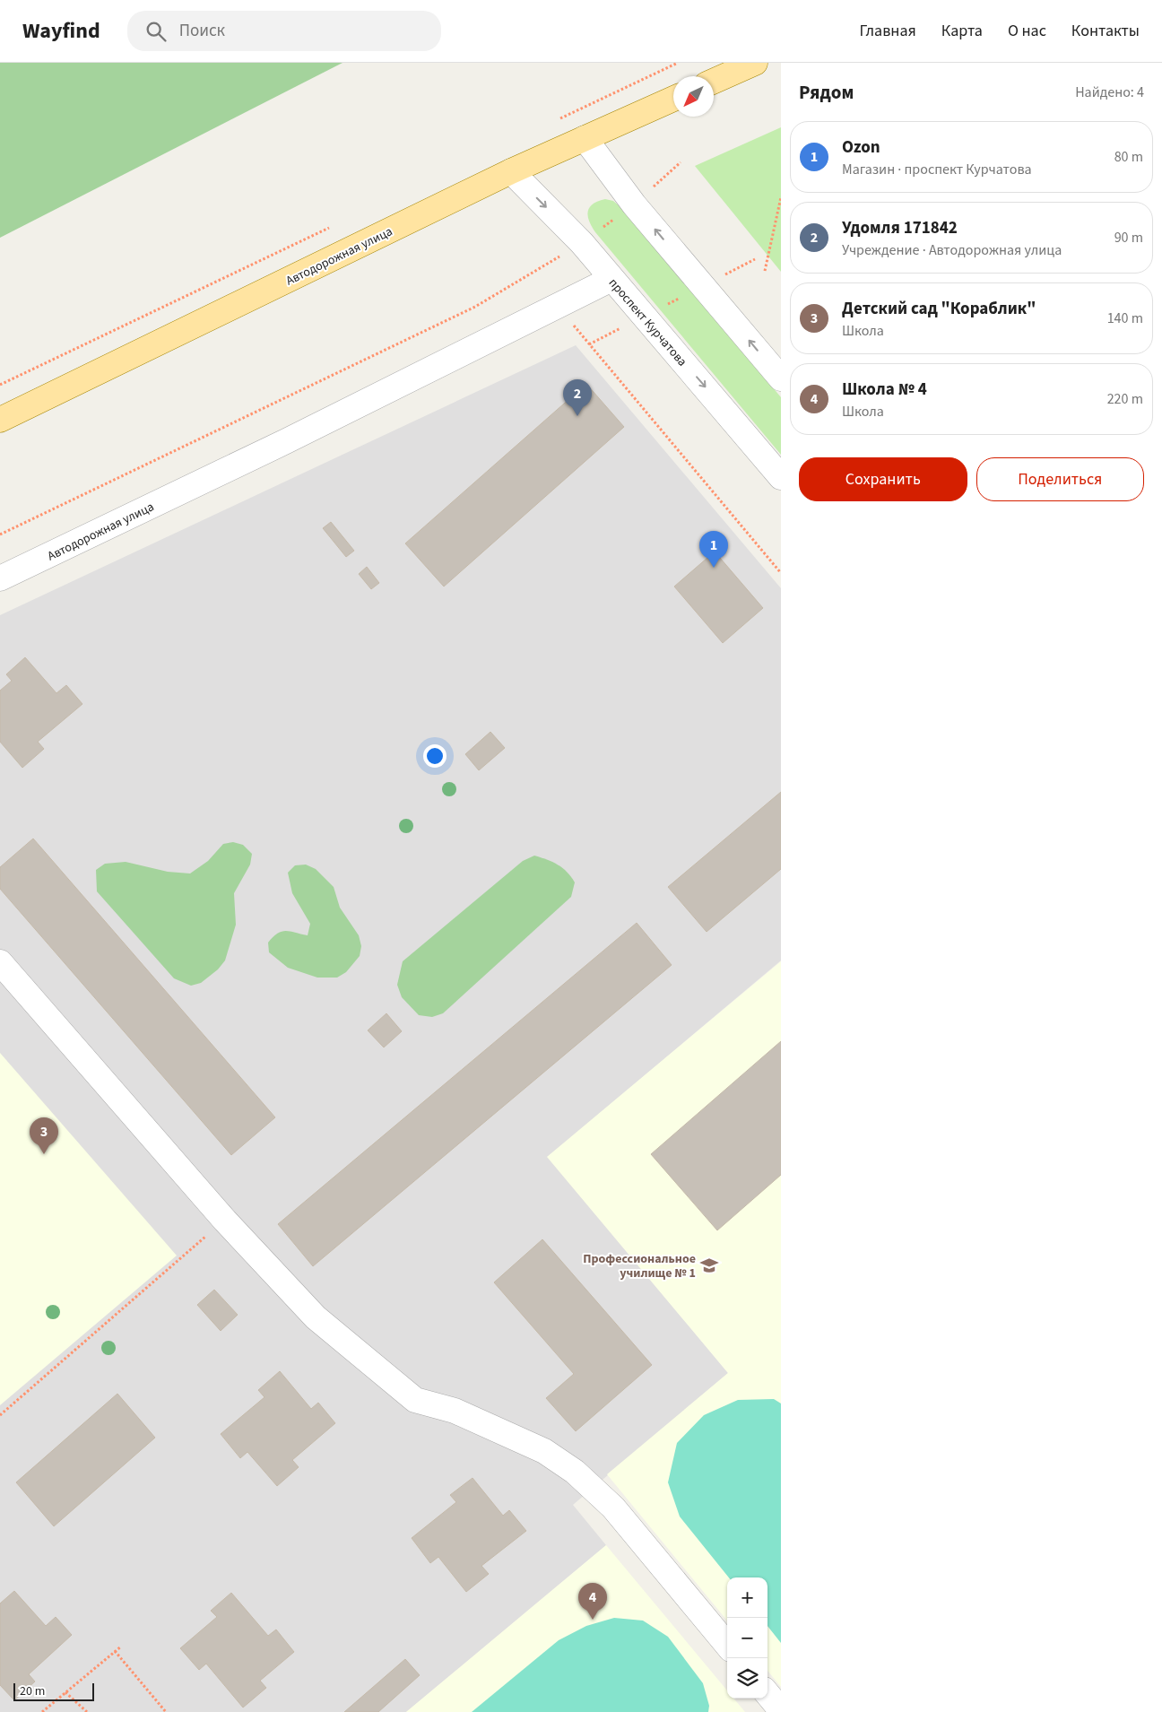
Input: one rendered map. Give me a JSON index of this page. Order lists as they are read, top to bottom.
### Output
{
  "streets": {
    "main road": ["Автодорожная улица"],
    "street": ["проспект Курчатова"]
  },
  "crossings": [
    ["Автодорожная улица", "проспект Курчатова"]
  ],
  "places": {
    "school or university": ["Профессиональное училище № 1"]
  },
  "scale_bar": "20 m",
  "north": "bottom left",
  "page": {
    "header": "Wayfind",
    "search": "Поиск",
    "nav": [
      "Главная",
      "Карта",
      "О нас",
      "Контакты"
    ],
    "heading": ["Рядом", "Найдено: 4"],
    "list": [
      {
        "mark": "1",
        "name": "Ozon",
        "note": "Магазин · проспект Курчатова",
        "value": "80 m"
      },
      {
        "mark": "2",
        "name": "Удомля 171842",
        "note": "Учреждение · Автодорожная улица",
        "value": "90 m"
      },
      {
        "mark": "3",
        "name": "Детский сад \"Кораблик\"",
        "note": "Школа",
        "value": "140 m"
      },
      {
        "mark": "4",
        "name": "Школа № 4",
        "note": "Школа",
        "value": "220 m"
      }
    ],
    "pins": [
      "2",
      "1",
      "3",
      "4"
    ],
    "buttons": ["Сохранить", "Поделиться"],
    "map_buttons": ["+", "−"],
    "scale": "20 m"
  }
}
